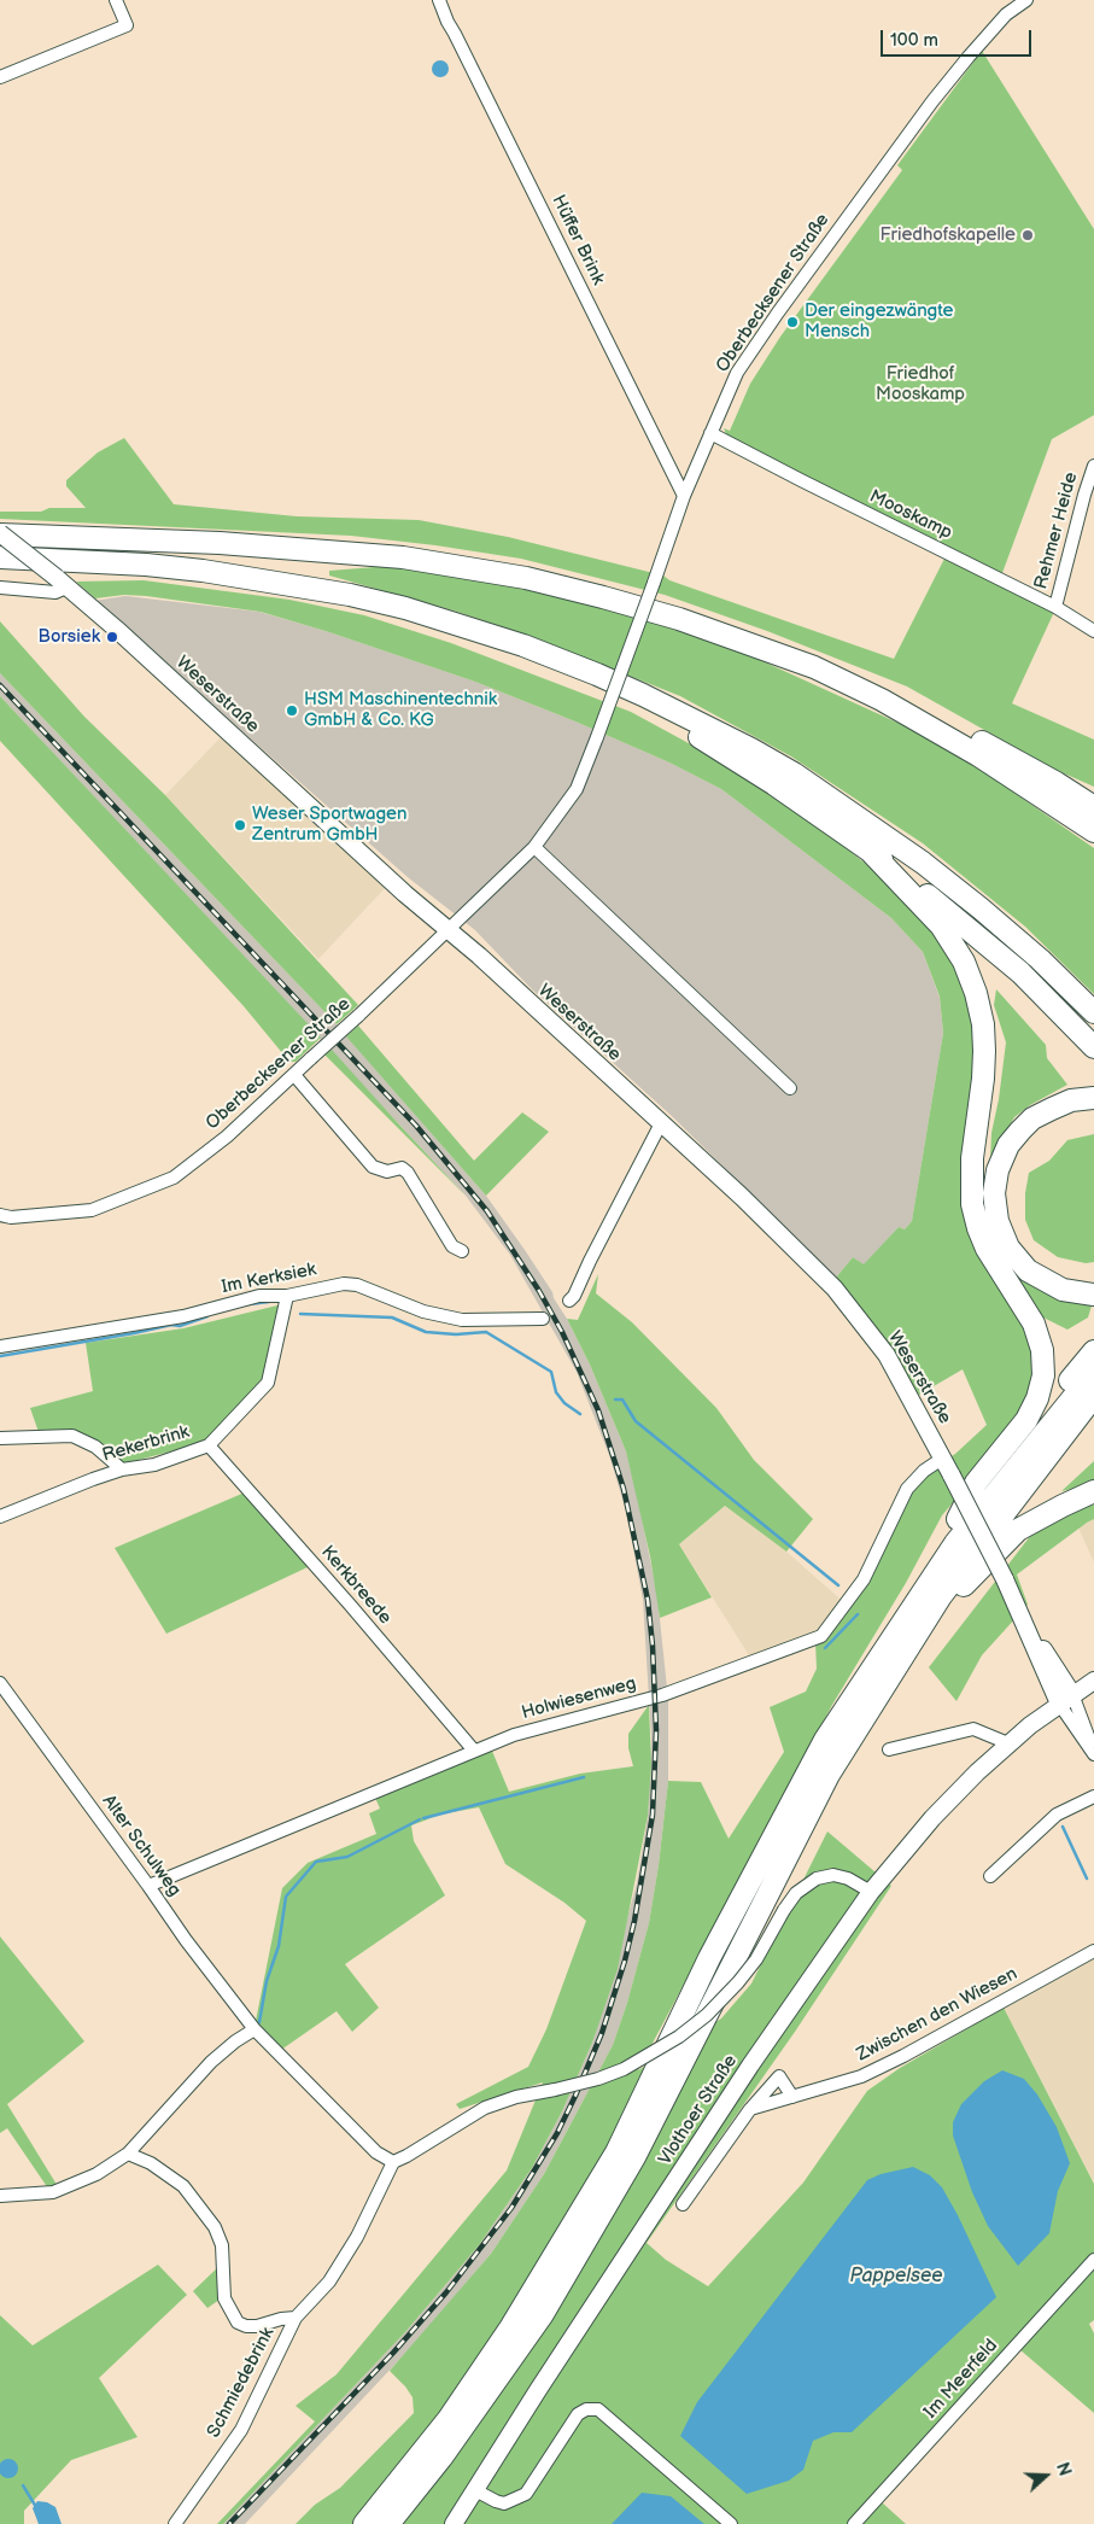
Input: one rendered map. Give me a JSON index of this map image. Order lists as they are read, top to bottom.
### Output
{
  "streets": {
    "street": [
      "Hüffer Brink",
      "Oberbecksener Straße",
      "Mooskamp",
      "Rehmer Heide",
      "Weserstraße",
      "Im Kerksiek",
      "Rekerbrink",
      "Kerkbreede",
      "Holwiesenweg",
      "Alter Schulweg",
      "Zwischen den Wiesen",
      "Vlothoer Straße",
      "Im Meerfeld",
      "Schmiedebrink"
    ]
  },
  "crossings": [
    ["Hüffer Brink", "Oberbecksener Straße"],
    ["Oberbecksener Straße", "Mooskamp"],
    ["Oberbecksener Straße", "Weserstraße"],
    ["Mooskamp", "Rehmer Heide"],
    ["Weserstraße", "Holwiesenweg"],
    ["Weserstraße", "Vlothoer Straße"],
    ["Im Kerksiek", "Rekerbrink"],
    ["Rekerbrink", "Kerkbreede"],
    ["Kerkbreede", "Holwiesenweg"],
    ["Holwiesenweg", "Alter Schulweg"],
    ["Alter Schulweg", "Schmiedebrink"]
  ],
  "water": ["Pappelsee"],
  "parks": ["Friedhof Mooskamp"],
  "places": [
    "Friedhofskapelle",
    "Der eingezwängte Mensch",
    "Borsiek",
    "HSM Maschinentechnik GmbH & Co. KG",
    "Weser Sportwagen Zentrum GmbH"
  ],
  "scale_bar": "100 m",
  "north": "right"
}
